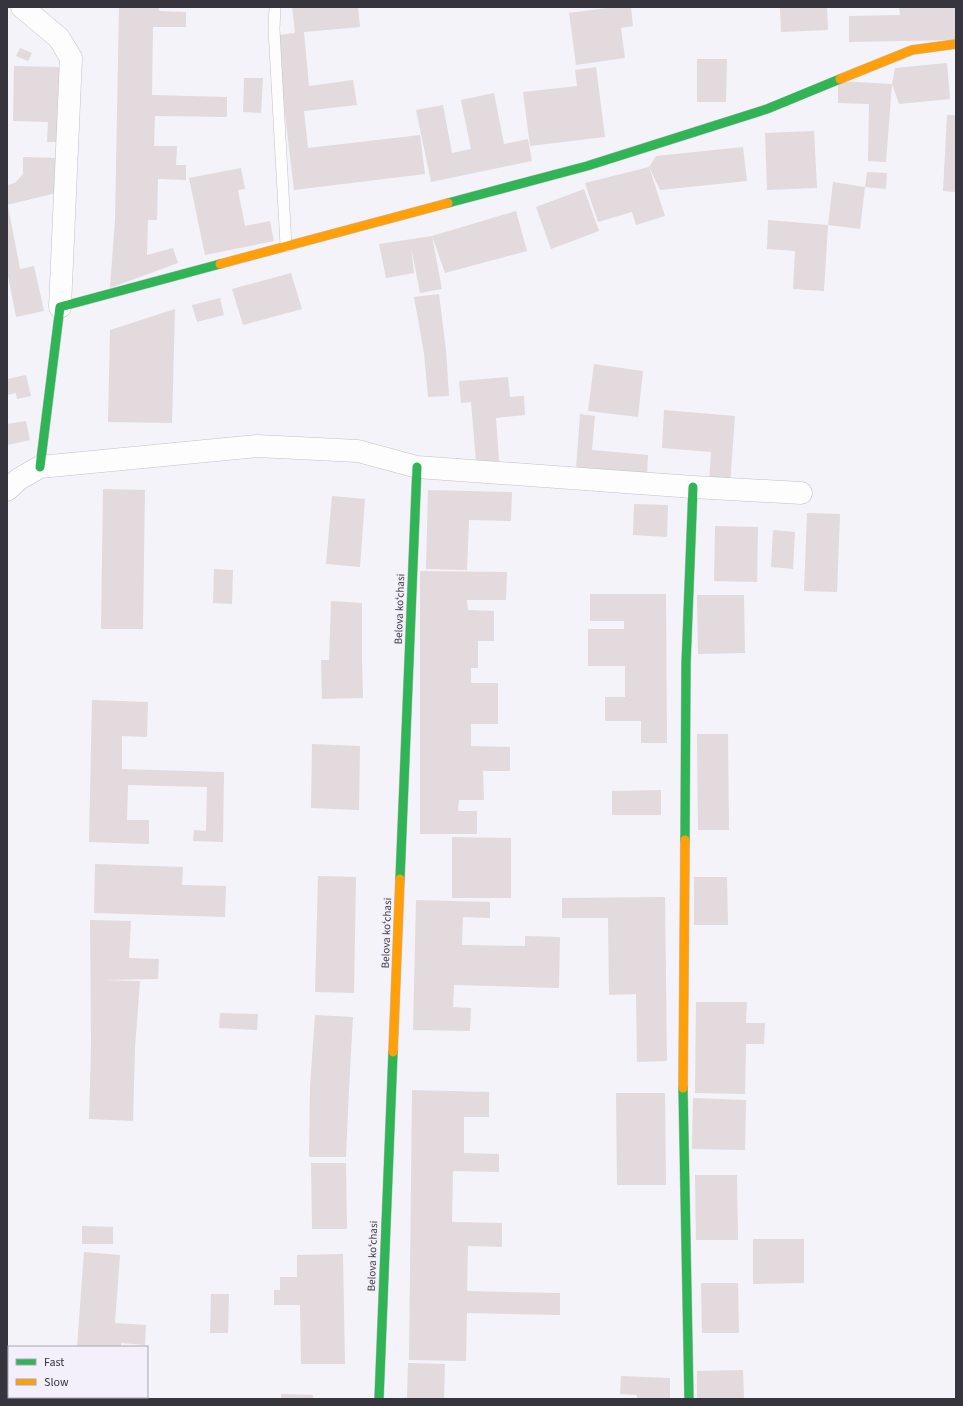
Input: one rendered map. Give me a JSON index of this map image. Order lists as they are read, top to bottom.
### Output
{
  "streets": {
    "street": ["Belova koʻchasi"]
  },
  "legend": ["Fast", "Slow"]
}
